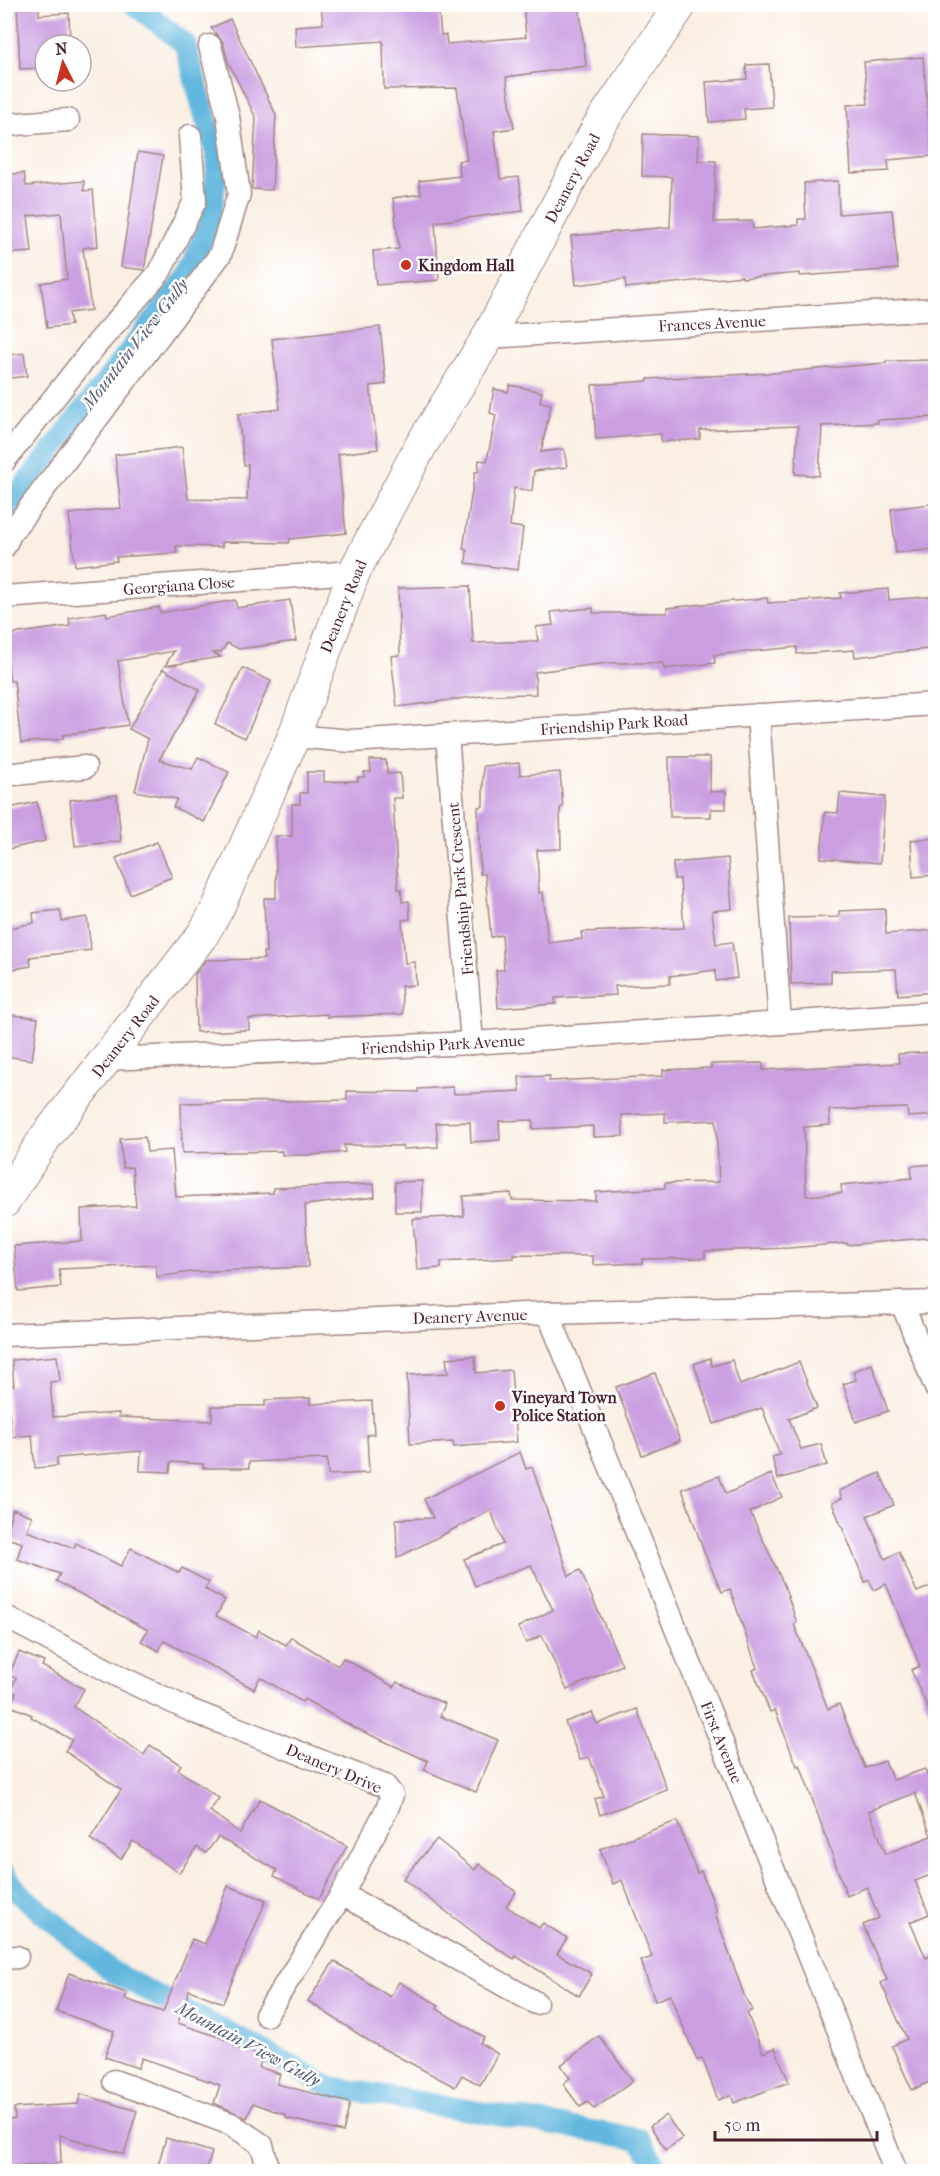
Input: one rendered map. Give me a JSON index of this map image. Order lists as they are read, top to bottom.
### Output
{
  "streets": {
    "street": [
      "Deanery Road",
      "Frances Avenue",
      "Georgiana Close",
      "Friendship Park Road",
      "Friendship Park Crescent",
      "Friendship Park Avenue",
      "Deanery Avenue",
      "First Avenue",
      "Deanery Drive"
    ]
  },
  "crossings": [
    ["Deanery Road", "Frances Avenue"],
    ["Deanery Road", "Georgiana Close"],
    ["Deanery Road", "Friendship Park Road"],
    ["Deanery Road", "Friendship Park Avenue"],
    ["Friendship Park Road", "Friendship Park Crescent"],
    ["Friendship Park Crescent", "Friendship Park Avenue"],
    ["Deanery Avenue", "First Avenue"]
  ],
  "water": ["Mountain View Gully"],
  "places": ["Kingdom Hall", "Vineyard Town Police Station"],
  "scale_bar": "50 m",
  "north": "top"
}
